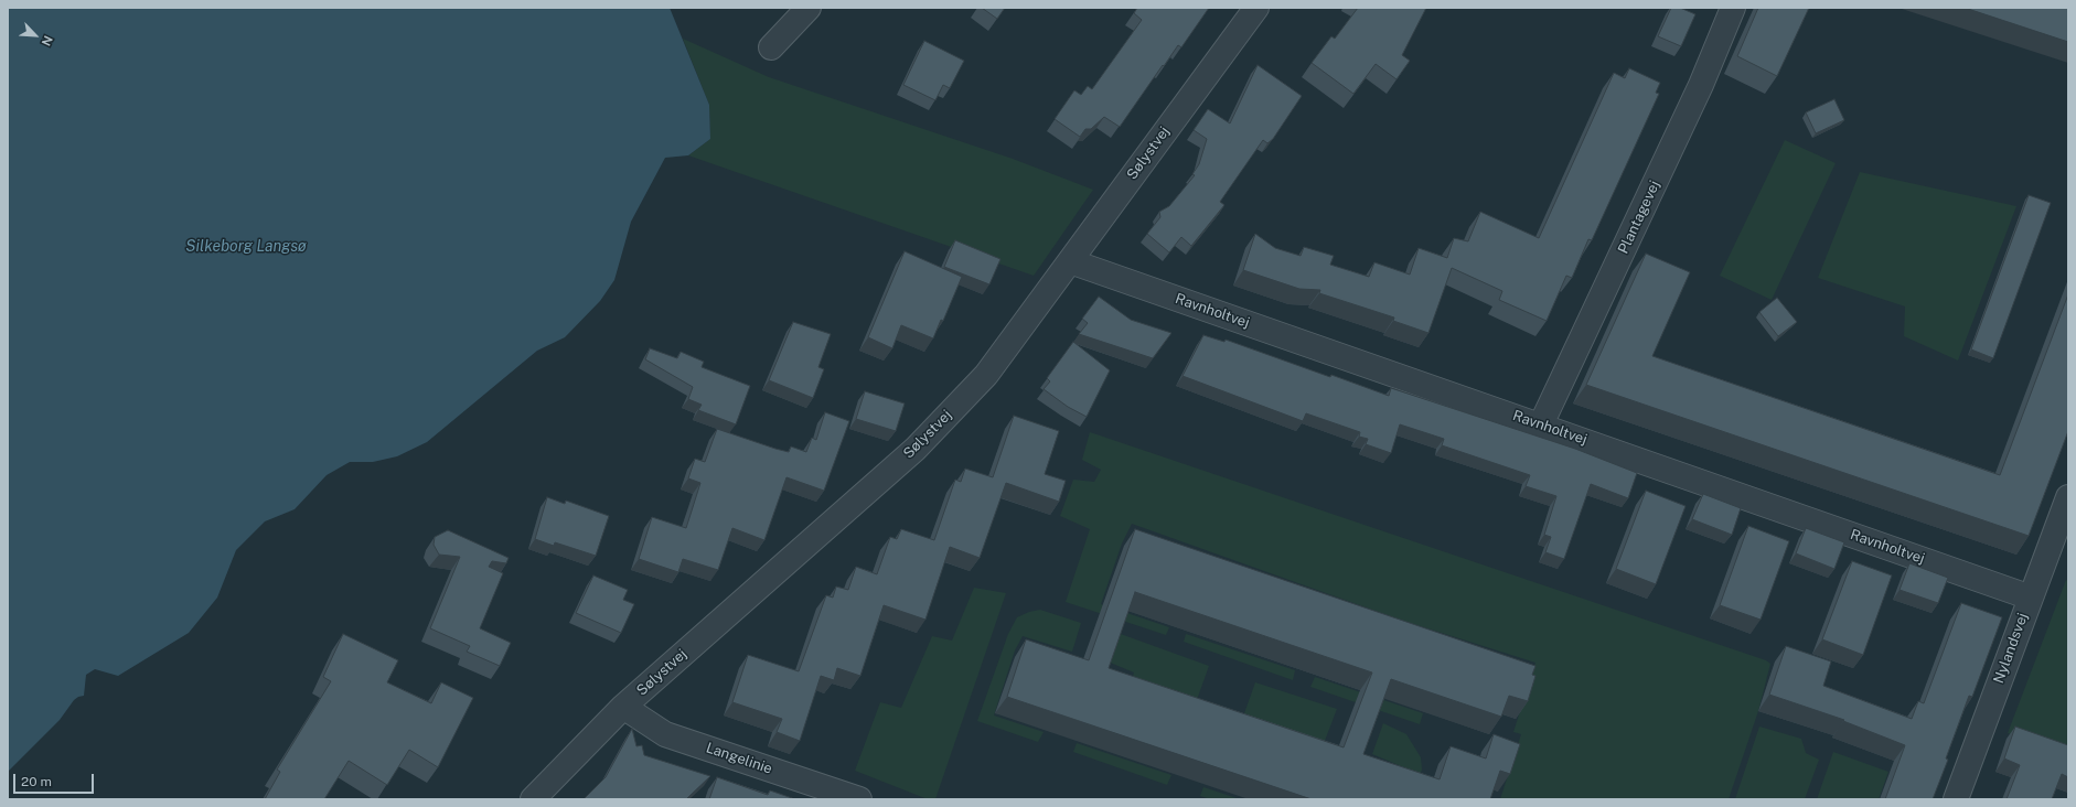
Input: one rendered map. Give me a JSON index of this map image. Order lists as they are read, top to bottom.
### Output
{
  "streets": {
    "street": [
      "Sølystvej",
      "Plantagevej",
      "Ravnholtvej",
      "Nylandsvej",
      "Langelinie"
    ]
  },
  "crossings": [
    ["Sølystvej", "Ravnholtvej"],
    ["Sølystvej", "Langelinie"],
    ["Plantagevej", "Ravnholtvej"],
    ["Ravnholtvej", "Nylandsvej"]
  ],
  "water": ["Silkeborg Langsø"],
  "scale_bar": "20 m",
  "north": "bottom right"
}
